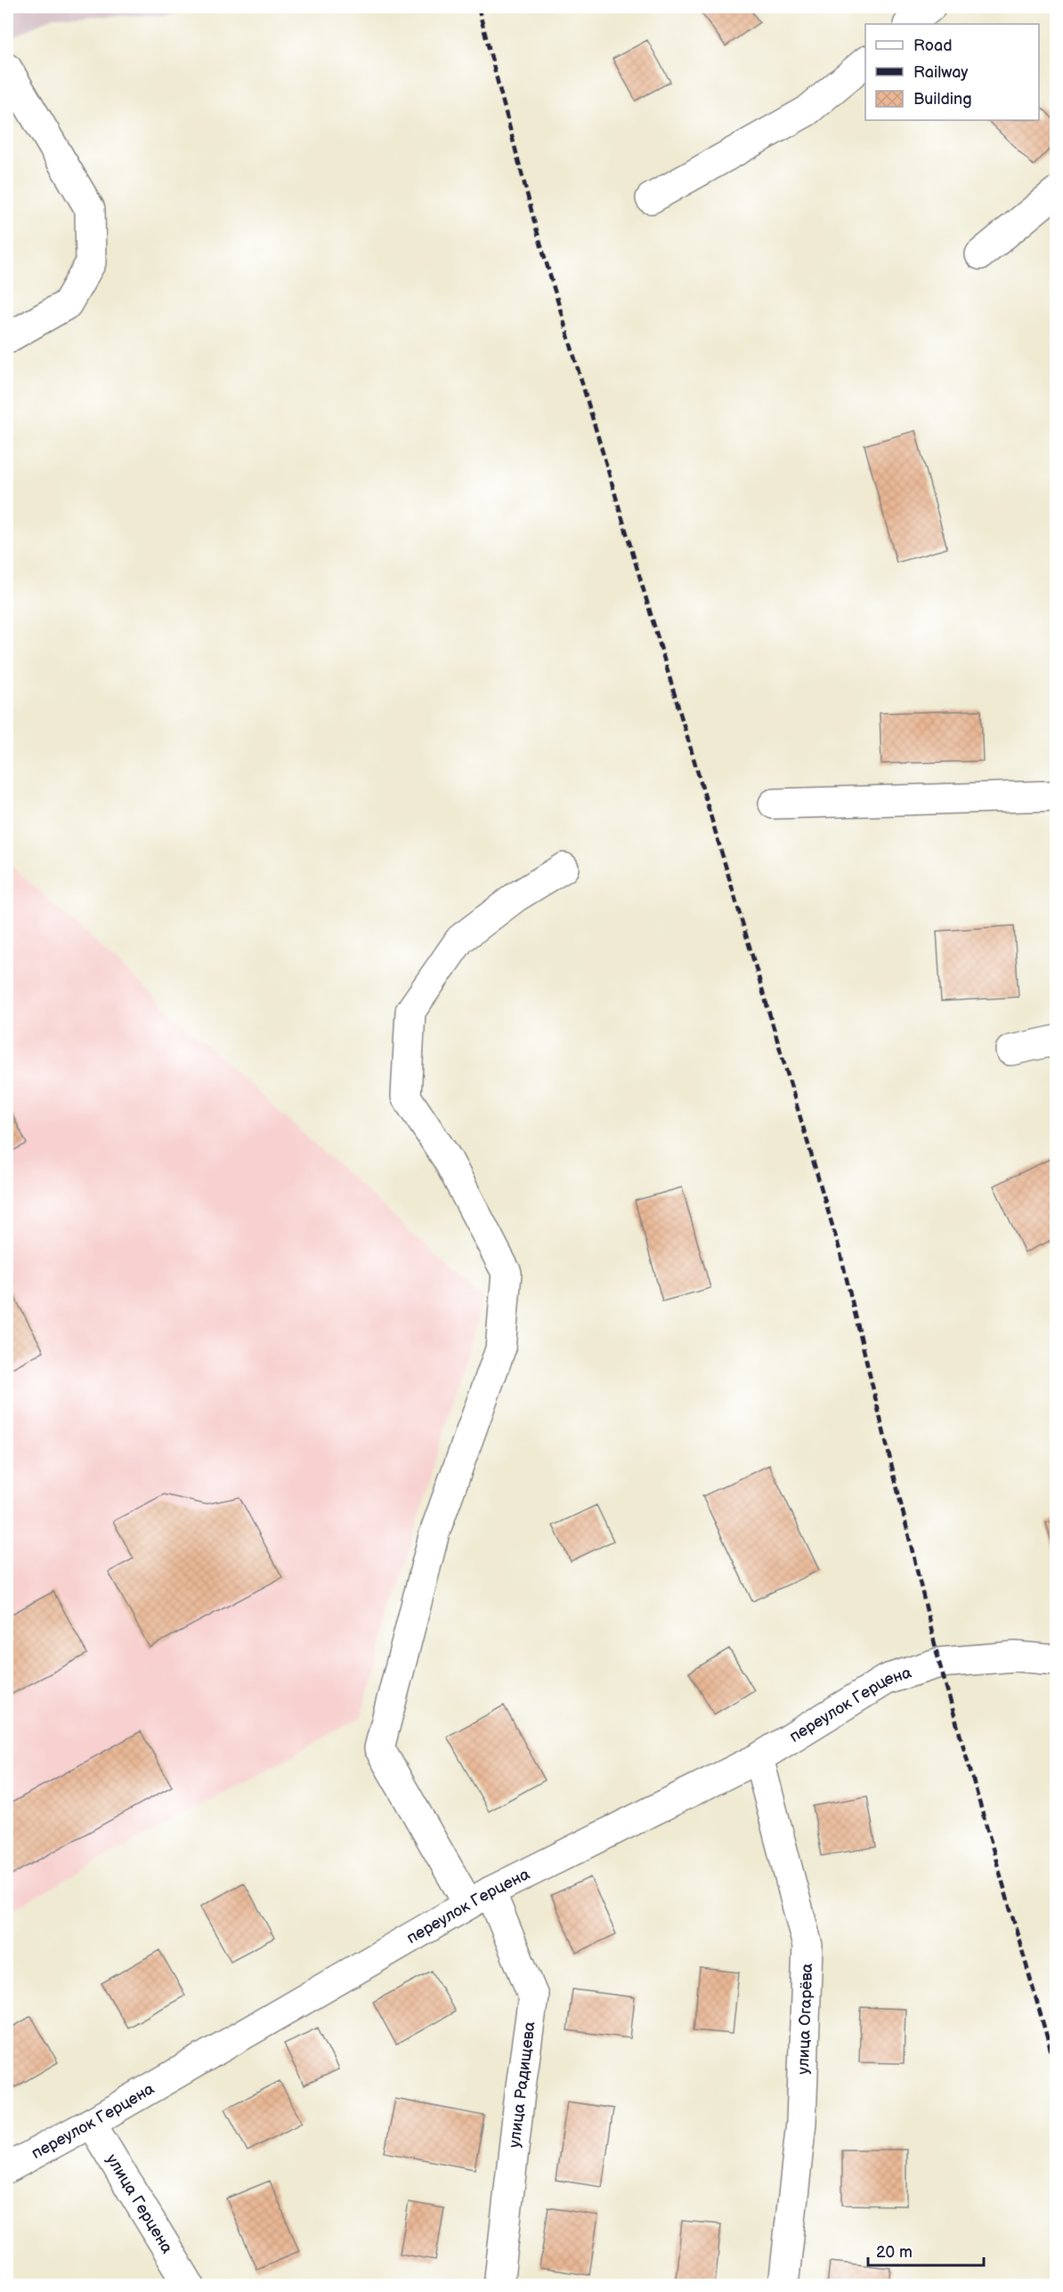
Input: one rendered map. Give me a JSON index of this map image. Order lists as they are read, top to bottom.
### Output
{
  "streets": {
    "street": [
      "переулок Герцена",
      "улица Огарёва",
      "улица Радищева",
      "улица Герцена"
    ]
  },
  "crossings": [
    ["переулок Герцена", "улица Огарёва"],
    ["переулок Герцена", "улица Радищева"],
    ["переулок Герцена", "улица Герцена"]
  ],
  "legend": ["Road", "Railway", "Building"],
  "scale_bar": "20 m"
}
